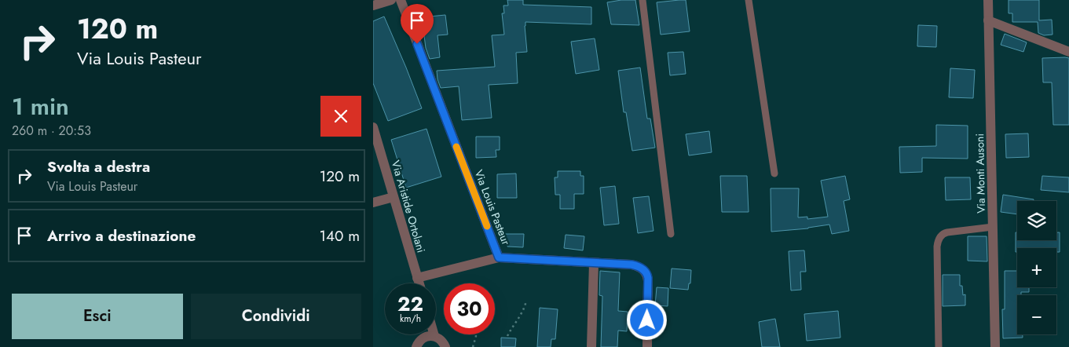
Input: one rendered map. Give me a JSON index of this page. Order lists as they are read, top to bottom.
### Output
{
  "streets": {
    "street": ["Via Monti Ausoni", "Via Aristide Ortolani", "Via Louis Pasteur"]
  },
  "page": {
    "turn": ["120 m", "Via Louis Pasteur"],
    "heading": ["1 min", "260 m · 20:53"],
    "list": [
      {
        "name": "Svolta a destra",
        "note": "Via Louis Pasteur",
        "value": "120 m"
      },
      {
        "name": "Arrivo a destinazione",
        "value": "140 m"
      }
    ],
    "map_buttons": ["+", "−"],
    "speed": "22 km/h",
    "limit": "30",
    "buttons": ["Esci", "Condividi"]
  }
}
